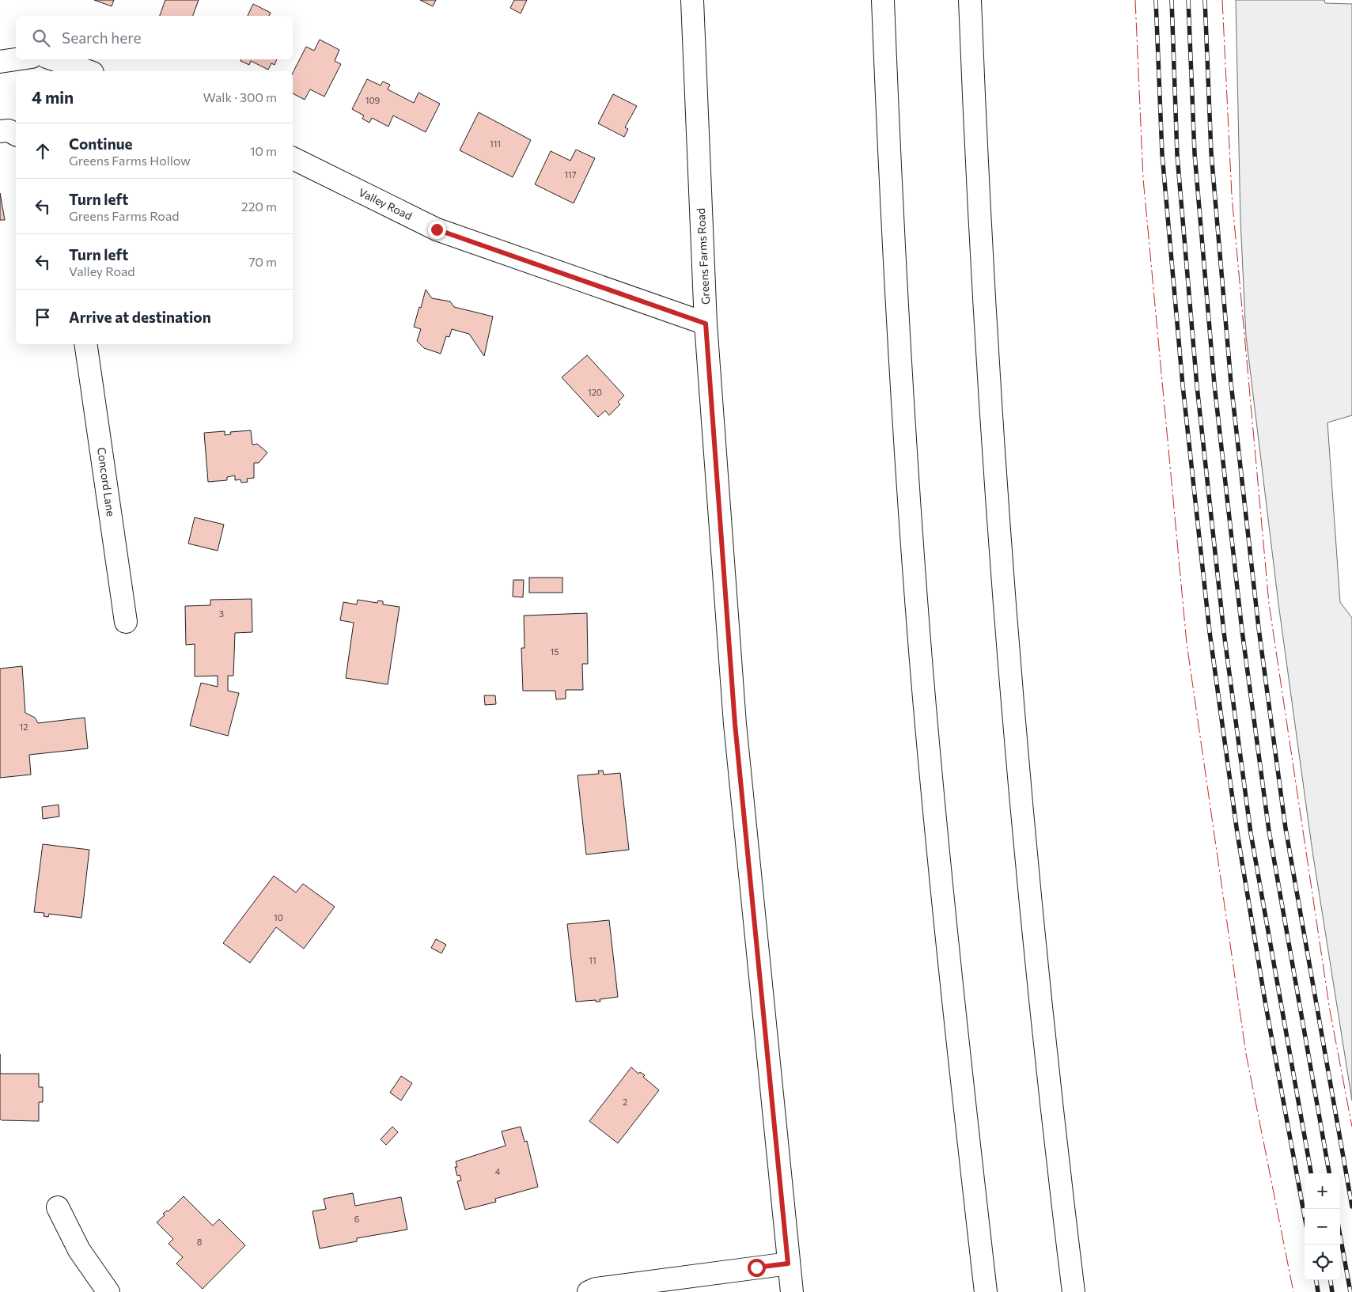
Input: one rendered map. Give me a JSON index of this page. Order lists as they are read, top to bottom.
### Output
{
  "streets": {
    "main road": ["Valley Road", "Greens Farms Road", "Concord Lane"]
  },
  "crossings": [
    ["Valley Road", "Greens Farms Road"]
  ],
  "house_numbers": [
    "109",
    "111",
    "117",
    "120",
    "3",
    "15",
    "12",
    "10",
    "11",
    "2",
    "4",
    "6",
    "8"
  ],
  "page": {
    "search": "Search here",
    "heading": ["4 min", "Walk · 300 m"],
    "list": [
      ["Continue", "Greens Farms Hollow", "10 m"],
      ["Turn left", "Greens Farms Road", "220 m"],
      ["Turn left", "Valley Road", "70 m"],
      "Arrive at destination"
    ],
    "map_buttons": ["+", "−"]
  }
}
